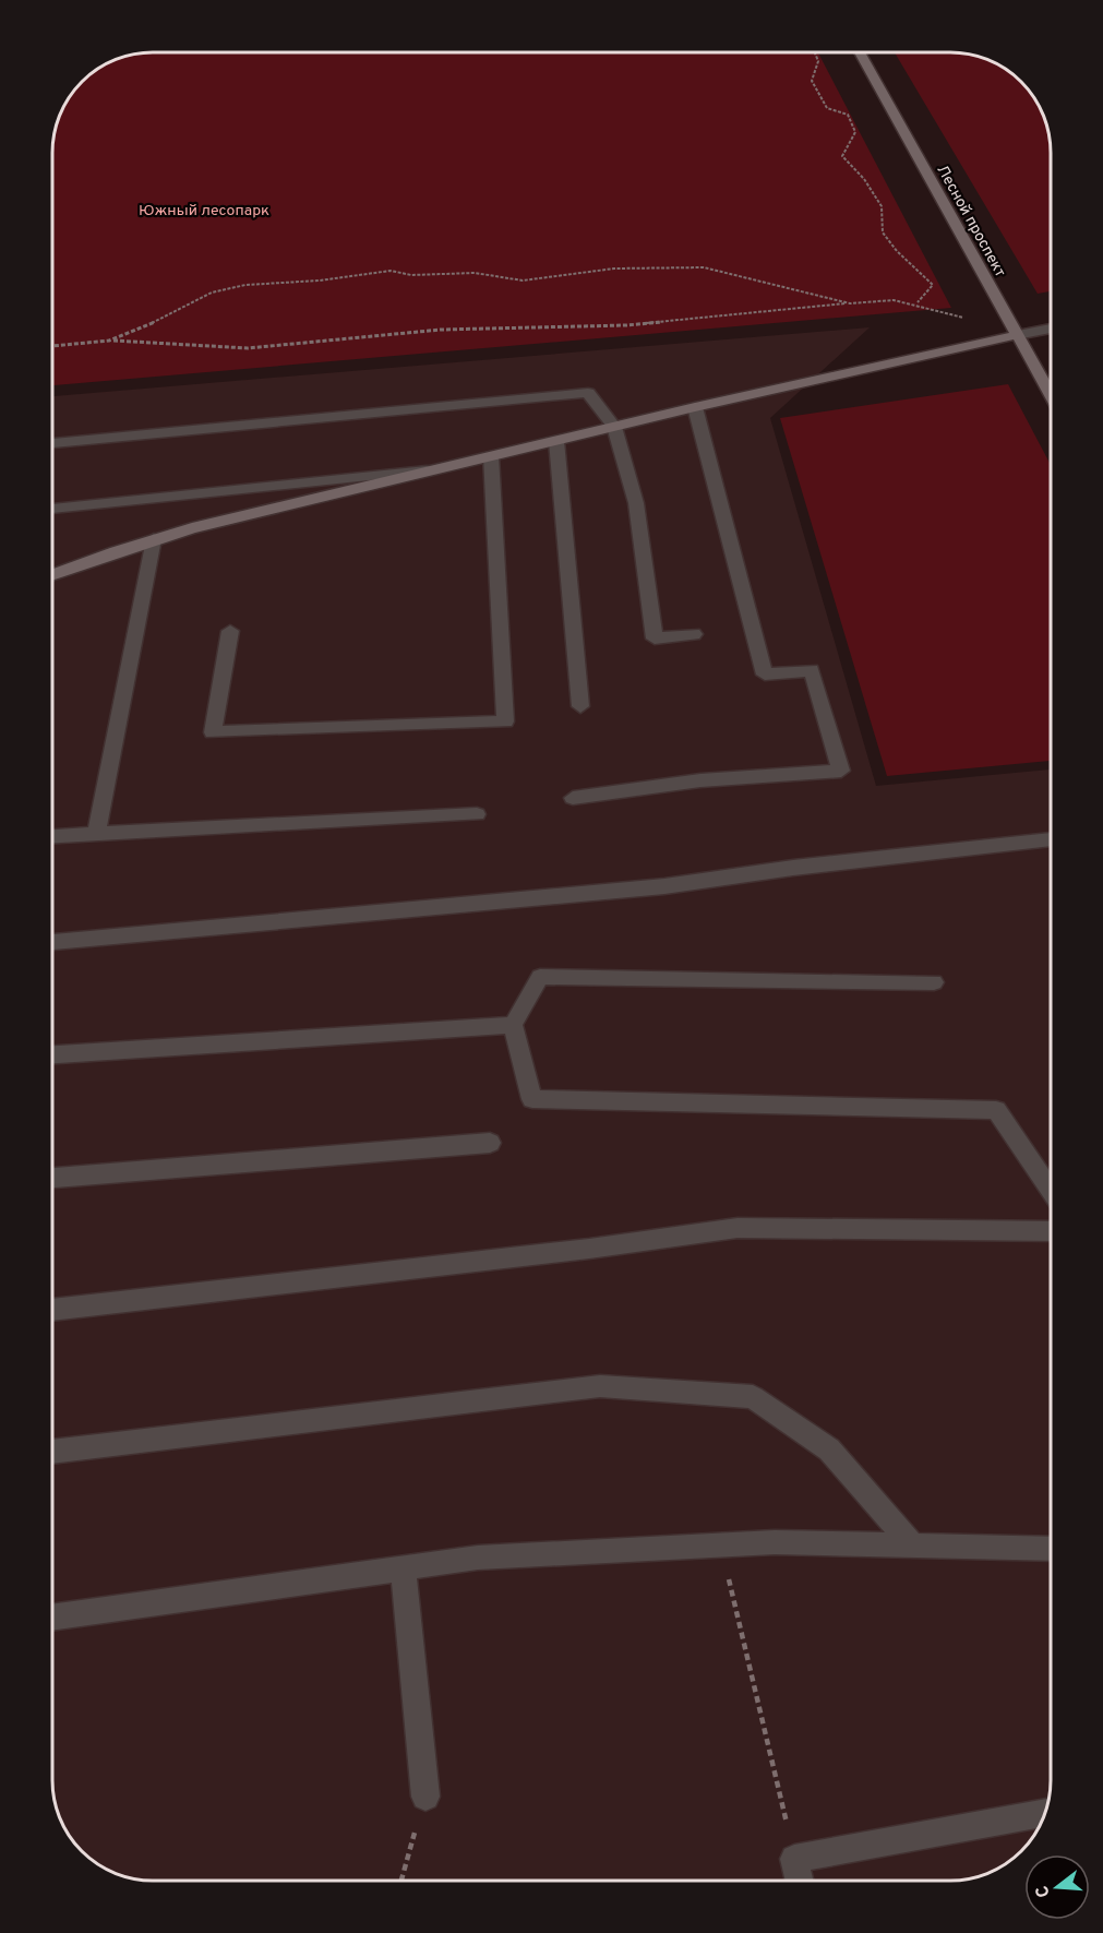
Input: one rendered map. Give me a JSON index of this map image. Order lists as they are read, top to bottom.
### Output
{
  "streets": {
    "street": ["Лесной проспект"]
  },
  "parks": ["Южный лесопарк"],
  "north": "left"
}
